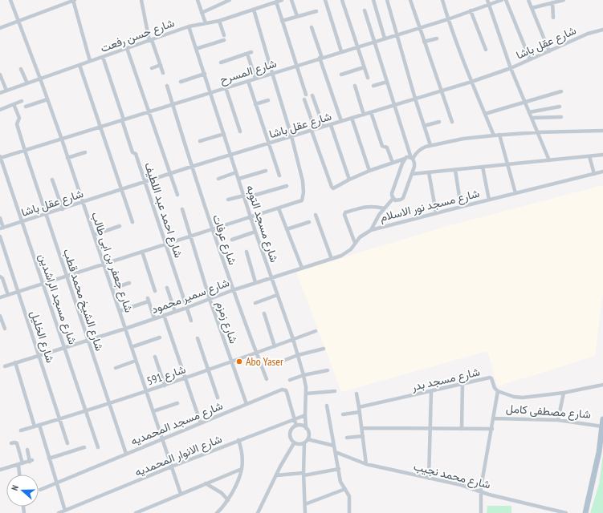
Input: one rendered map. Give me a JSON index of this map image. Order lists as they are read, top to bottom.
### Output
{
  "streets": {
    "main road": ["شارع مصطفى كامل"],
    "street": [
      "شارع حسن رفعت",
      "شارع عقل باشا",
      "شارع المسرح",
      "شارع مسجد نور الاسلام",
      "شارع احمد عبد اللطيف",
      "شارع مسجد التوبه",
      "شارع عرفات",
      "شارع جعفر بن ابى طالب",
      "شارع سمير محمود",
      "شارع مسجد الراشدين",
      "شارع الشيخ محمد قطب",
      "شارع زمزم",
      "شارع الخليل",
      "شارع 591",
      "شارع مسجد بدر",
      "شارع مسجد المحمديه",
      "شارع الانوار المحمديه",
      "شارع محمد نجيب"
    ]
  },
  "crossings": [
    ["شارع حسن رفعت", "شارع احمد عبد اللطيف"],
    ["شارع حسن رفعت", "شارع مسجد التوبه"],
    ["شارع حسن رفعت", "شارع جعفر بن ابى طالب"],
    ["شارع عقل باشا", "شارع احمد عبد اللطيف"],
    ["شارع عقل باشا", "شارع مسجد التوبه"],
    ["شارع عقل باشا", "شارع عرفات"],
    ["شارع عقل باشا", "شارع جعفر بن ابى طالب"],
    ["شارع عقل باشا", "شارع مسجد الراشدين"],
    ["شارع عقل باشا", "شارع الشيخ محمد قطب"],
    ["شارع المسرح", "شارع احمد عبد اللطيف"],
    ["شارع المسرح", "شارع مسجد التوبه"],
    ["شارع المسرح", "شارع عرفات"],
    ["شارع المسرح", "شارع جعفر بن ابى طالب"],
    ["شارع المسرح", "شارع مسجد الراشدين"],
    ["شارع المسرح", "شارع الشيخ محمد قطب"],
    ["شارع مسجد نور الاسلام", "شارع مسجد التوبه"],
    ["شارع مسجد نور الاسلام", "شارع سمير محمود"],
    ["شارع احمد عبد اللطيف", "شارع سمير محمود"],
    ["شارع مسجد التوبه", "شارع سمير محمود"],
    ["شارع مسجد التوبه", "شارع 591"],
    ["شارع مسجد التوبه", "شارع مسجد المحمديه"],
    ["شارع مسجد التوبه", "شارع الانوار المحمديه"],
    ["شارع عرفات", "شارع سمير محمود"],
    ["شارع عرفات", "شارع 591"],
    ["شارع جعفر بن ابى طالب", "شارع سمير محمود"],
    ["شارع جعفر بن ابى طالب", "شارع 591"],
    ["شارع جعفر بن ابى طالب", "شارع مسجد المحمديه"],
    ["شارع جعفر بن ابى طالب", "شارع الانوار المحمديه"],
    ["شارع سمير محمود", "شارع مسجد الراشدين"],
    ["شارع سمير محمود", "شارع الشيخ محمد قطب"],
    ["شارع سمير محمود", "شارع زمزم"],
    ["شارع سمير محمود", "شارع الخليل"],
    ["شارع مسجد الراشدين", "شارع 591"],
    ["شارع الشيخ محمد قطب", "شارع 591"],
    ["شارع الشيخ محمد قطب", "شارع مسجد المحمديه"],
    ["شارع زمزم", "شارع 591"],
    ["شارع زمزم", "شارع مسجد المحمديه"],
    ["شارع الخليل", "شارع 591"],
    ["شارع مسجد المحمديه", "شارع الانوار المحمديه"]
  ],
  "places": ["Abo Yaser"],
  "north": "left"
}
